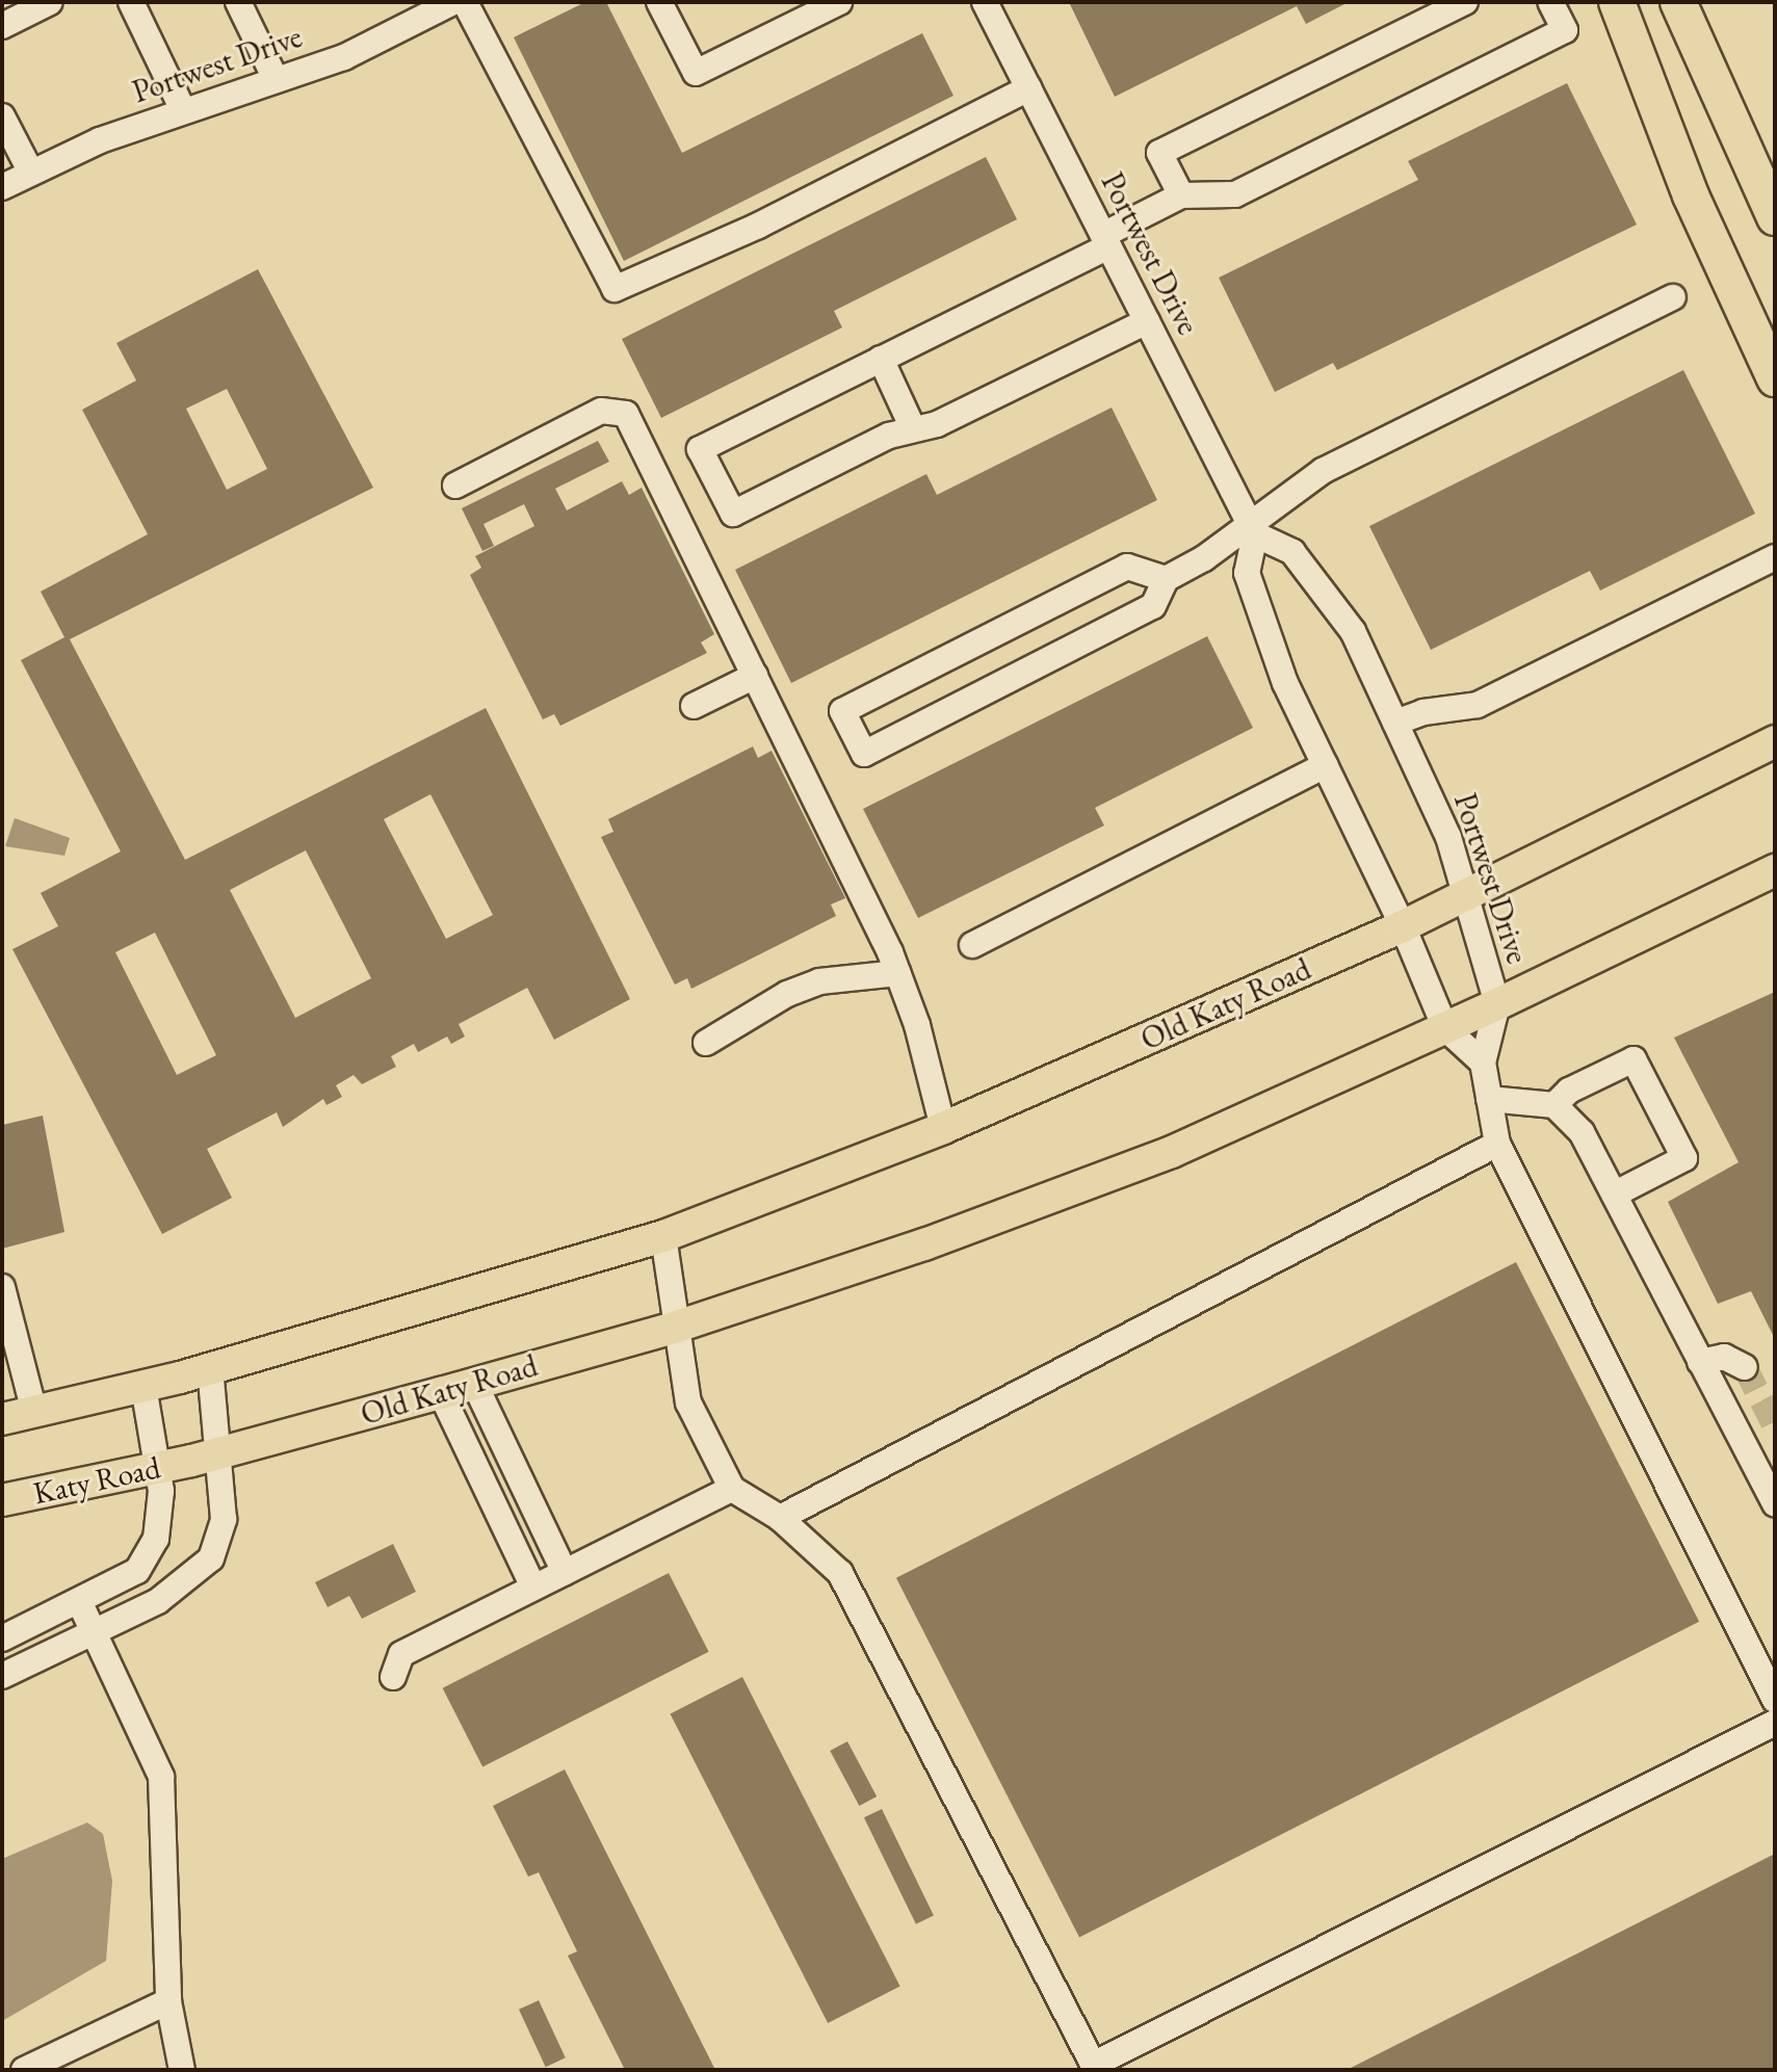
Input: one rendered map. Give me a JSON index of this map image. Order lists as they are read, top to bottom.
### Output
{
  "streets": {
    "main road": ["Old Katy Road", "Katy Road"],
    "street": ["Portwest Drive"]
  },
  "crossings": [
    ["Portwest Drive", "Old Katy Road"],
    ["Old Katy Road", "Katy Road"]
  ]
}
